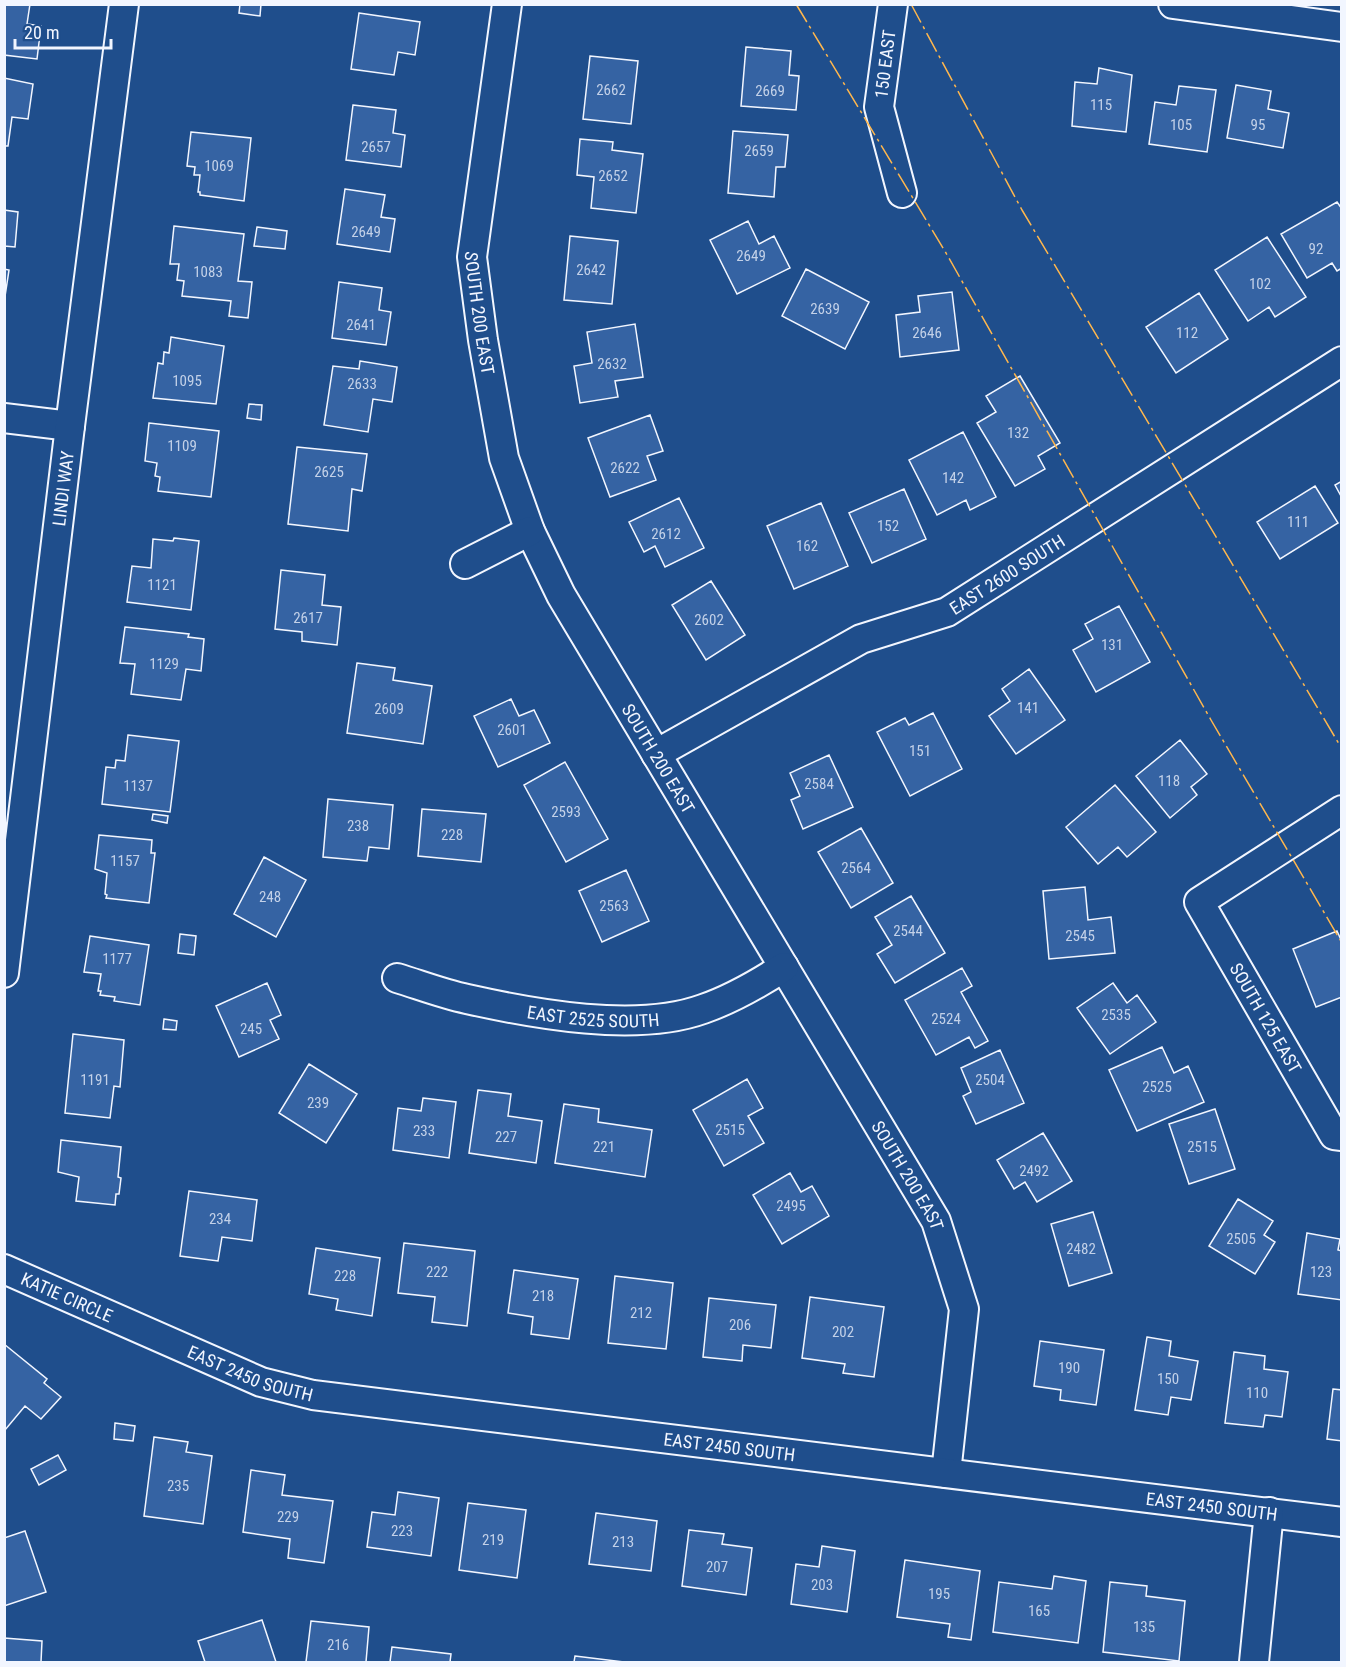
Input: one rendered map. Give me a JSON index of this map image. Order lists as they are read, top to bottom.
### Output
{
  "streets": {
    "street": [
      "150 EAST",
      "SOUTH 200 EAST",
      "LINDI WAY",
      "EAST 2600 SOUTH",
      "EAST 2525 SOUTH",
      "SOUTH 125 EAST",
      "KATIE CIRCLE",
      "EAST 2450 SOUTH"
    ]
  },
  "crossings": [
    ["SOUTH 200 EAST", "EAST 2600 SOUTH"],
    ["SOUTH 200 EAST", "EAST 2525 SOUTH"],
    ["SOUTH 200 EAST", "EAST 2450 SOUTH"],
    ["KATIE CIRCLE", "EAST 2450 SOUTH"]
  ],
  "house_numbers": [
    "2662",
    "2669",
    "115",
    "105",
    "95",
    "2657",
    "2659",
    "1069",
    "2652",
    "2649",
    "92",
    "2649",
    "2642",
    "1083",
    "102",
    "2639",
    "2641",
    "2646",
    "112",
    "2632",
    "1095",
    "2633",
    "132",
    "1109",
    "2622",
    "2625",
    "142",
    "111",
    "152",
    "2612",
    "162",
    "1121",
    "2617",
    "2602",
    "131",
    "1129",
    "141",
    "2609",
    "2601",
    "151",
    "118",
    "2584",
    "1137",
    "2593",
    "238",
    "228",
    "1157",
    "2564",
    "248",
    "2563",
    "2544",
    "2545",
    "1177",
    "2535",
    "2524",
    "245",
    "1191",
    "2504",
    "2525",
    "239",
    "2515",
    "233",
    "227",
    "221",
    "2515",
    "2492",
    "2495",
    "234",
    "2505",
    "2482",
    "222",
    "123",
    "228",
    "218",
    "212",
    "206",
    "202",
    "190",
    "150",
    "110",
    "235",
    "229",
    "223",
    "219",
    "213",
    "207",
    "203",
    "195",
    "165",
    "135",
    "216"
  ],
  "scale_bar": "20 m"
}
